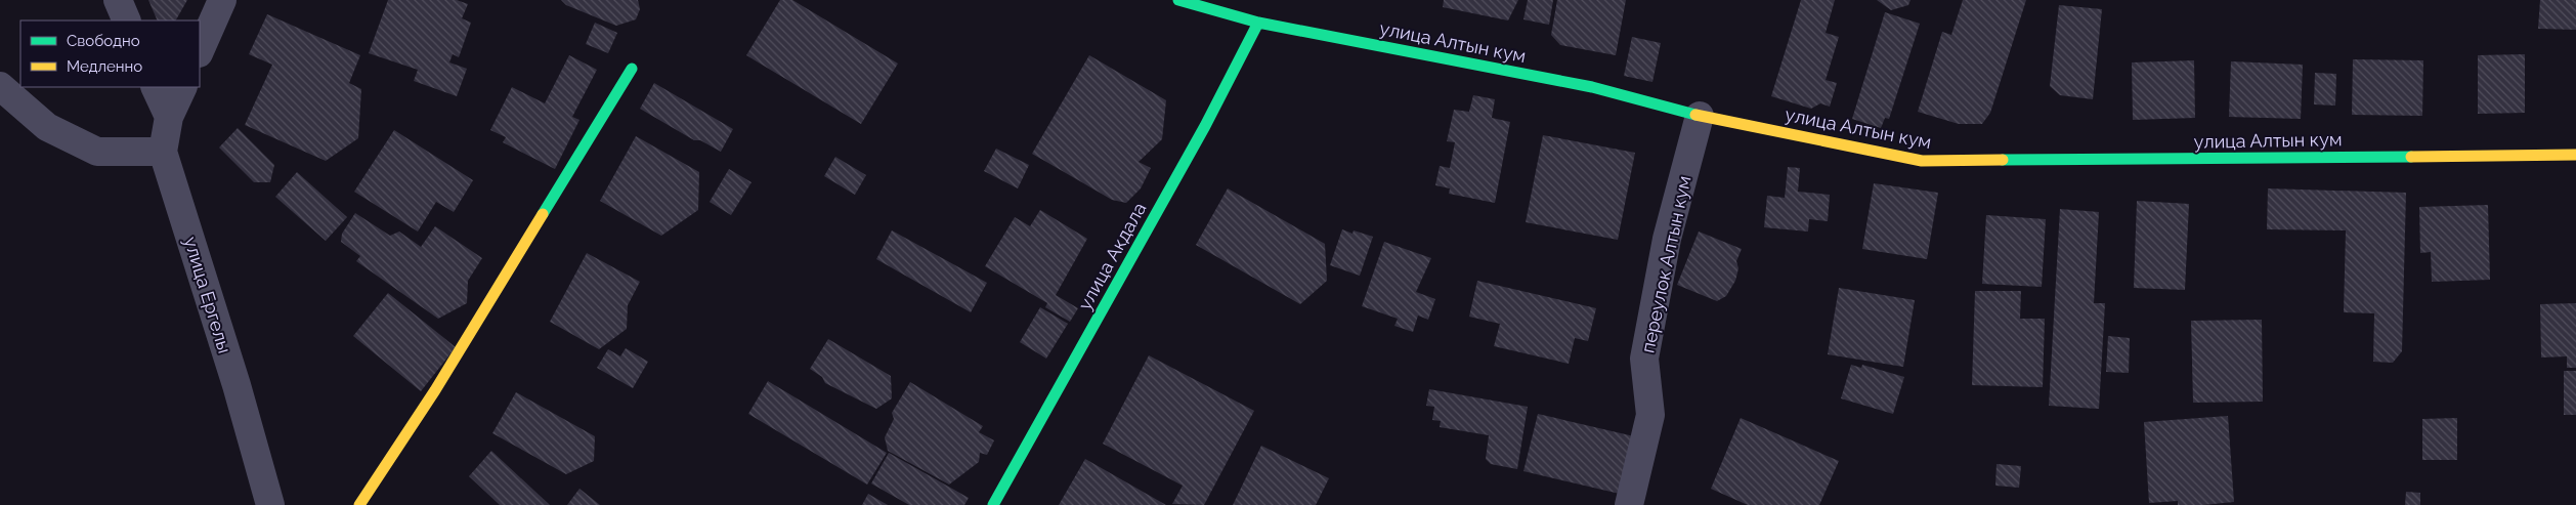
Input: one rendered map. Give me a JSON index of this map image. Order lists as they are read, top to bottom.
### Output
{
  "streets": {
    "street": [
      "улица Алтын кум",
      "улица Акдала",
      "переулок Алтын кум",
      "улица Ергелы"
    ]
  },
  "crossings": [
    ["улица Алтын кум", "улица Акдала"],
    ["улица Алтын кум", "переулок Алтын кум"]
  ],
  "legend": ["Свободно", "Медленно"]
}
